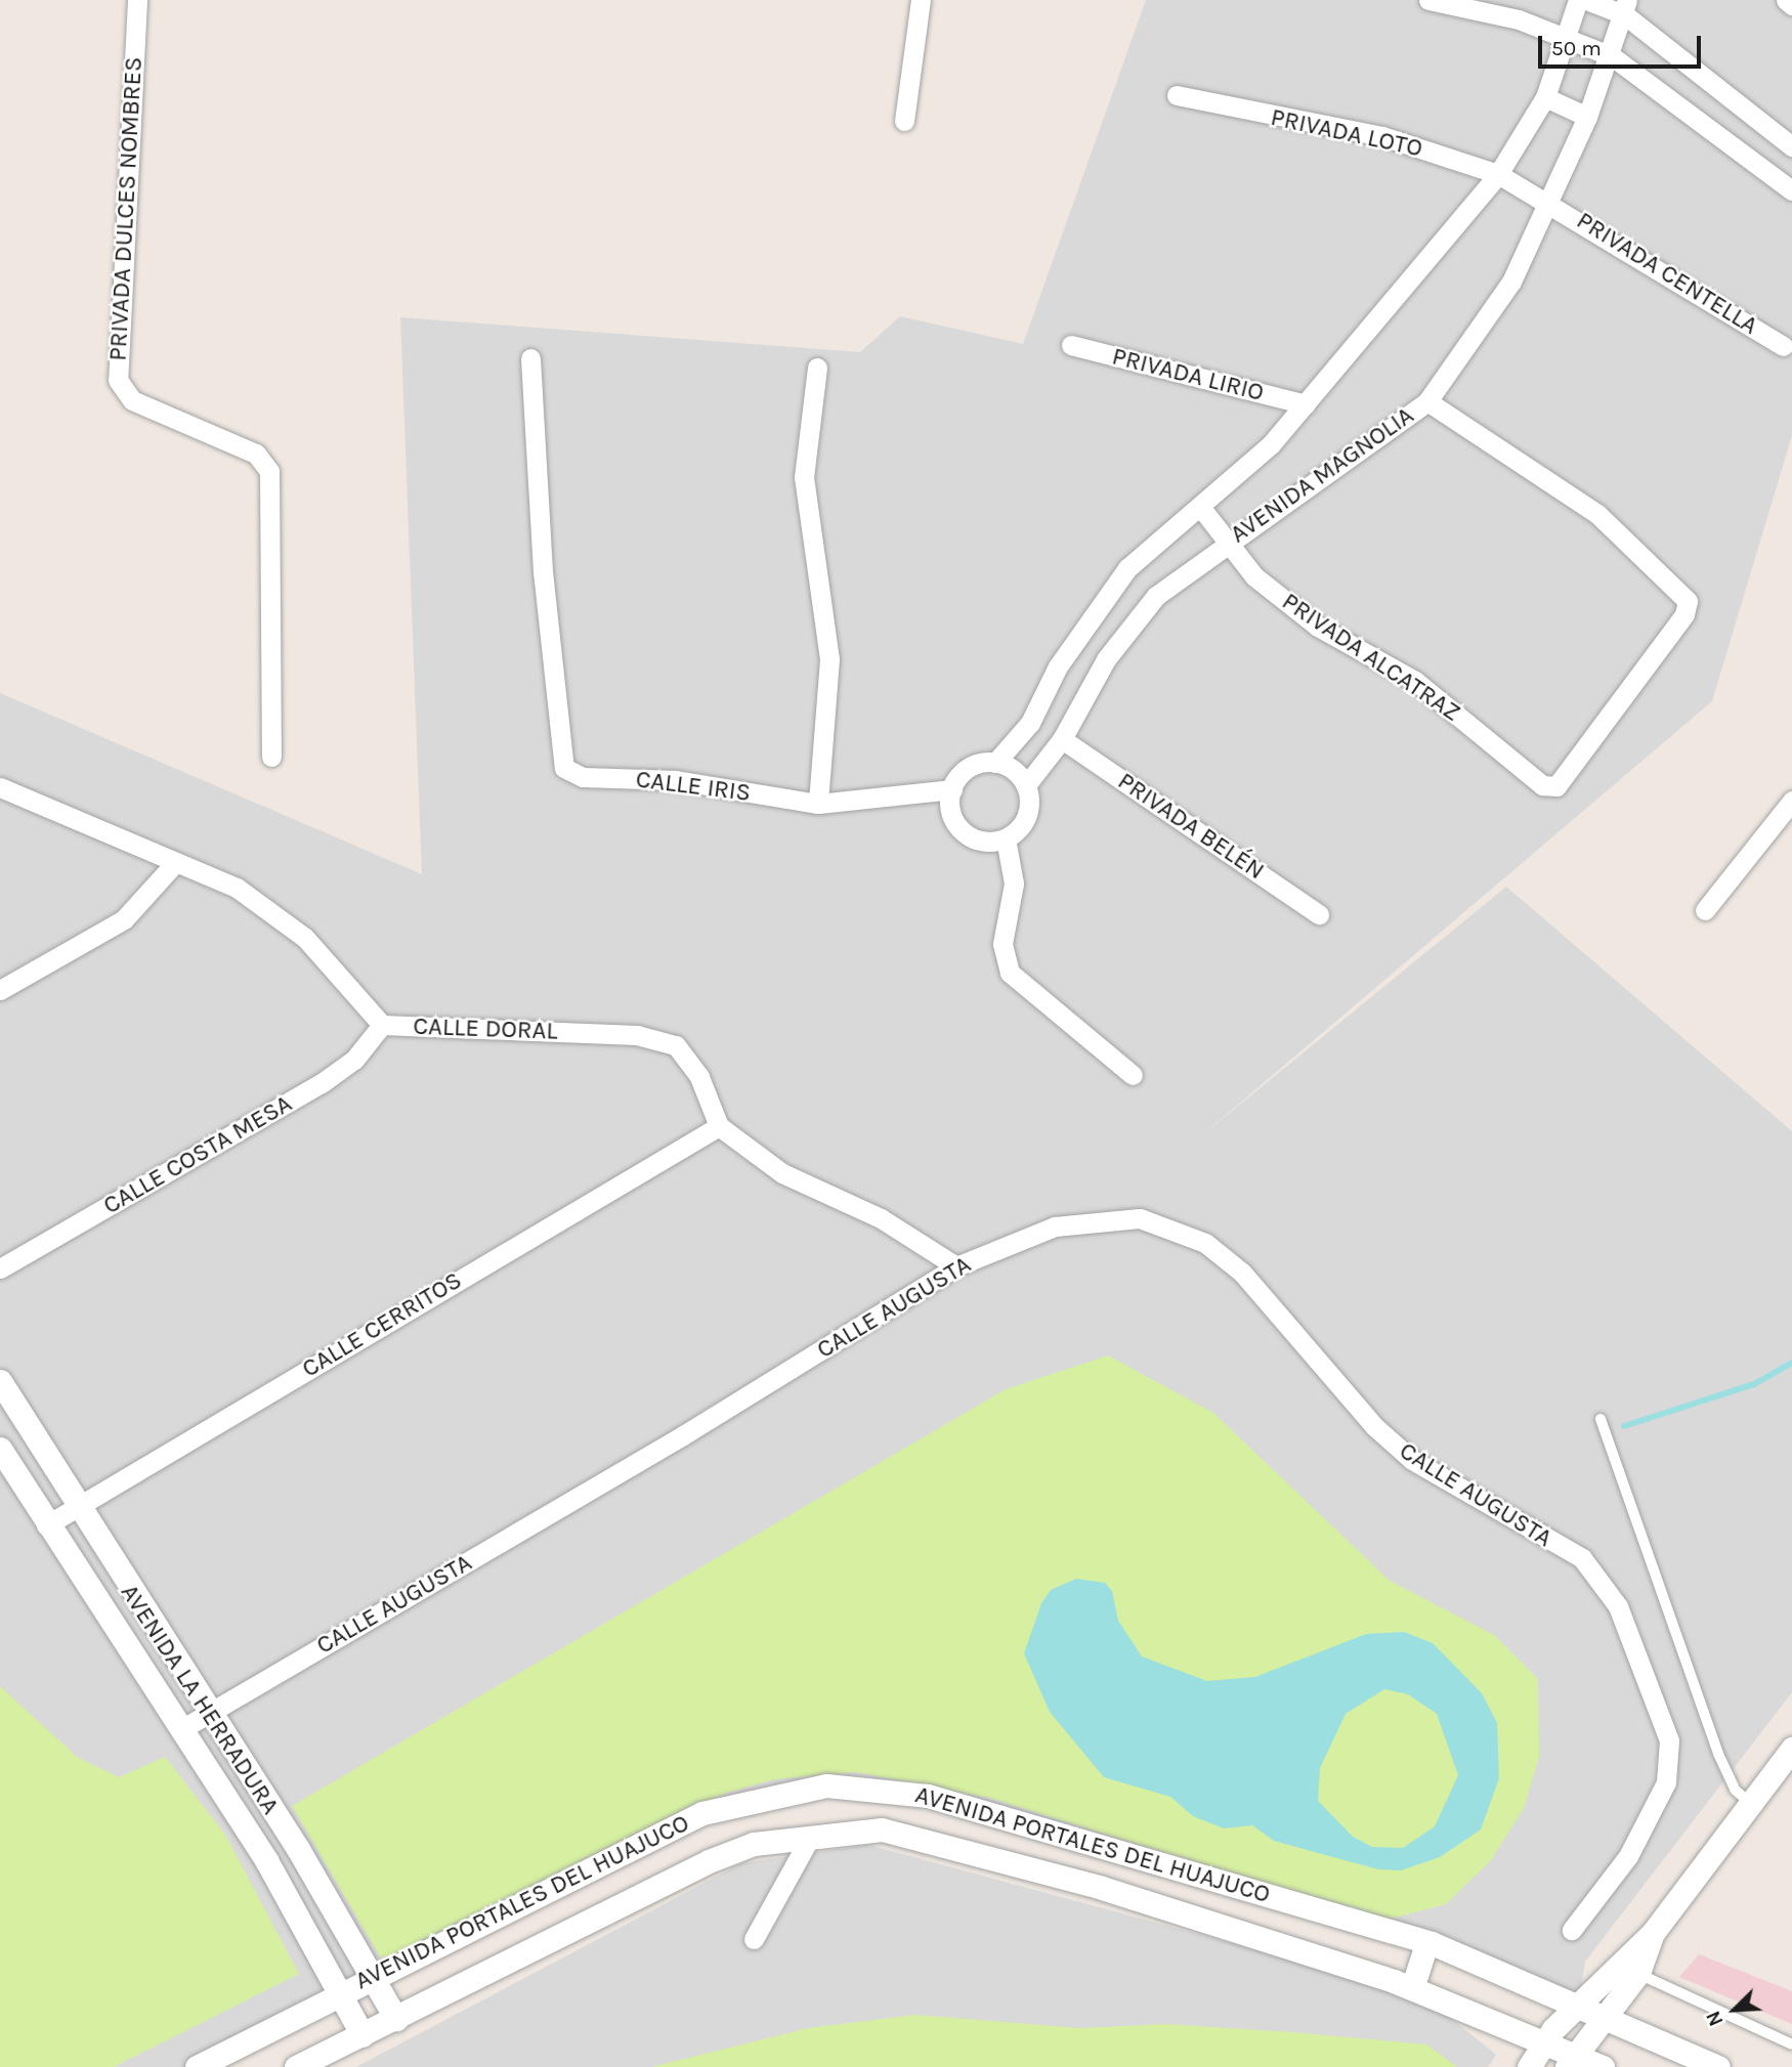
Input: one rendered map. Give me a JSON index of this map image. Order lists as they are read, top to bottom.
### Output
{
  "streets": {
    "street": [
      "PRIVADA LOTO",
      "PRIVADA DULCES NOMBRES",
      "PRIVADA CENTELLA",
      "PRIVADA LIRIO",
      "AVENIDA MAGNOLIA",
      "PRIVADA ALCATRAZ",
      "CALLE IRIS",
      "PRIVADA BELÉN",
      "CALLE DORAL",
      "CALLE COSTA MESA",
      "CALLE AUGUSTA",
      "CALLE CERRITOS",
      "AVENIDA LA HERRADURA",
      "AVENIDA PORTALES DEL HUAJUCO"
    ]
  },
  "crossings": [
    ["PRIVADA LOTO", "PRIVADA CENTELLA"],
    ["PRIVADA LOTO", "AVENIDA MAGNOLIA"],
    ["PRIVADA CENTELLA", "AVENIDA MAGNOLIA"],
    ["PRIVADA LIRIO", "AVENIDA MAGNOLIA"],
    ["AVENIDA MAGNOLIA", "PRIVADA ALCATRAZ"],
    ["AVENIDA MAGNOLIA", "CALLE IRIS"],
    ["AVENIDA MAGNOLIA", "PRIVADA BELÉN"],
    ["CALLE DORAL", "CALLE COSTA MESA"],
    ["CALLE DORAL", "CALLE AUGUSTA"],
    ["CALLE DORAL", "CALLE CERRITOS"],
    ["CALLE AUGUSTA", "AVENIDA LA HERRADURA"],
    ["CALLE CERRITOS", "AVENIDA LA HERRADURA"],
    ["AVENIDA LA HERRADURA", "AVENIDA PORTALES DEL HUAJUCO"]
  ],
  "scale_bar": "50 m",
  "north": "bottom left"
}
